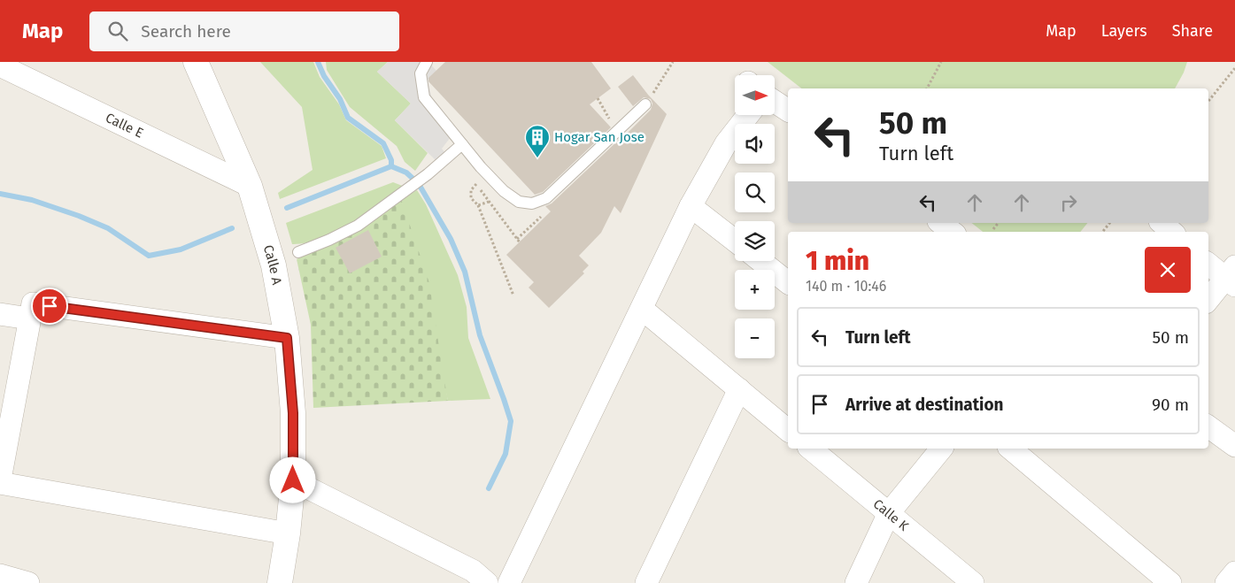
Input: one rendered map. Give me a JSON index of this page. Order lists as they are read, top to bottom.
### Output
{
  "streets": {
    "street": ["Calle E", "Calle A", "Calle K"]
  },
  "crossings": [
    ["Calle E", "Calle A"]
  ],
  "places": {
    "building": ["Hogar San Jose"]
  },
  "north": "right",
  "page": {
    "header": "Map",
    "search": "Search here",
    "nav": ["Map", "Layers", "Share"],
    "map_buttons": ["+", "−"],
    "turn": ["50 m", "Turn left"],
    "heading": ["1 min", "140 m · 10:46"],
    "list": [
      {
        "name": "Turn left",
        "value": "50 m"
      },
      {
        "name": "Arrive at destination",
        "value": "90 m"
      }
    ]
  }
}
